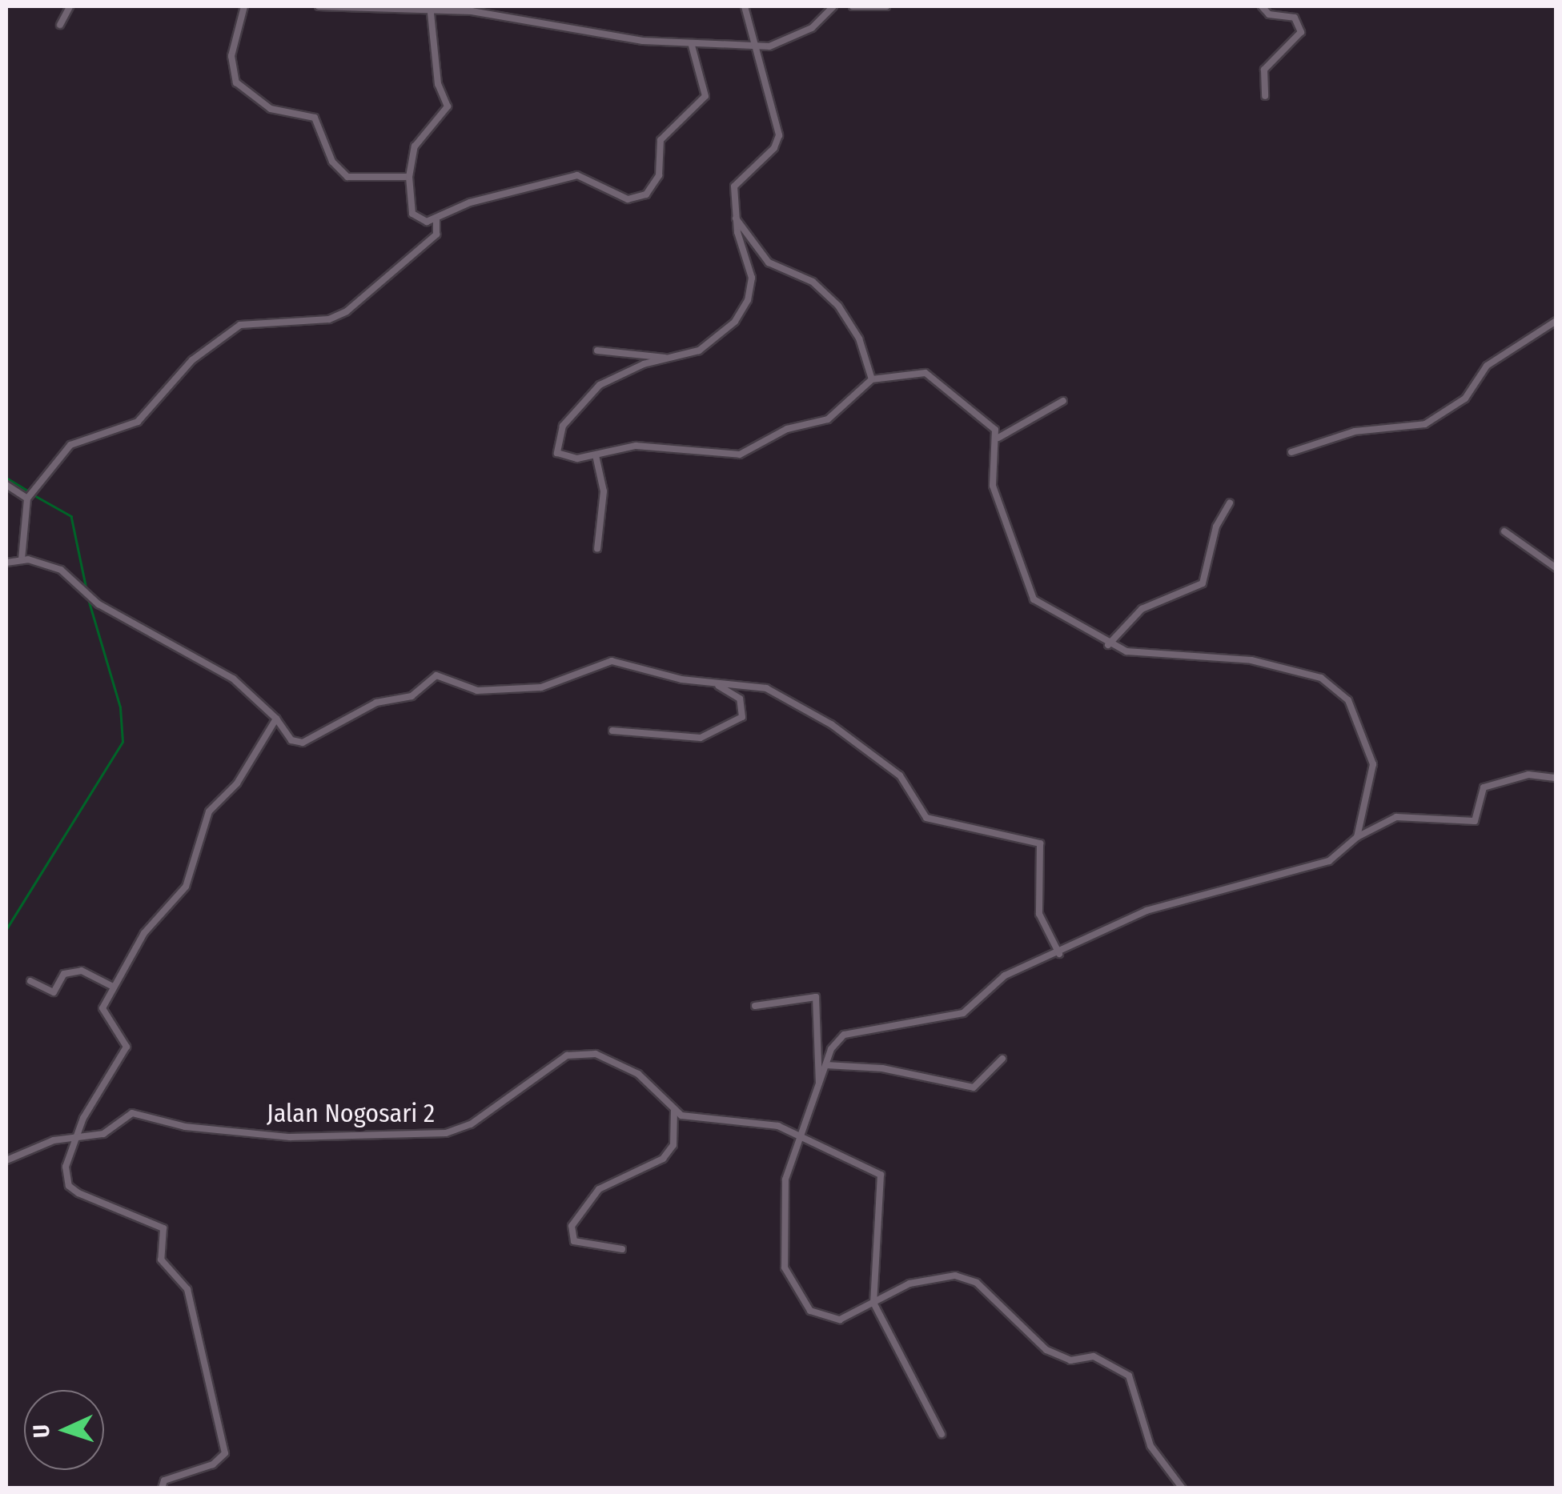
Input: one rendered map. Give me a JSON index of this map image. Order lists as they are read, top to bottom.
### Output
{
  "streets": {
    "street": ["Jalan Nogosari 2"]
  },
  "north": "left"
}
